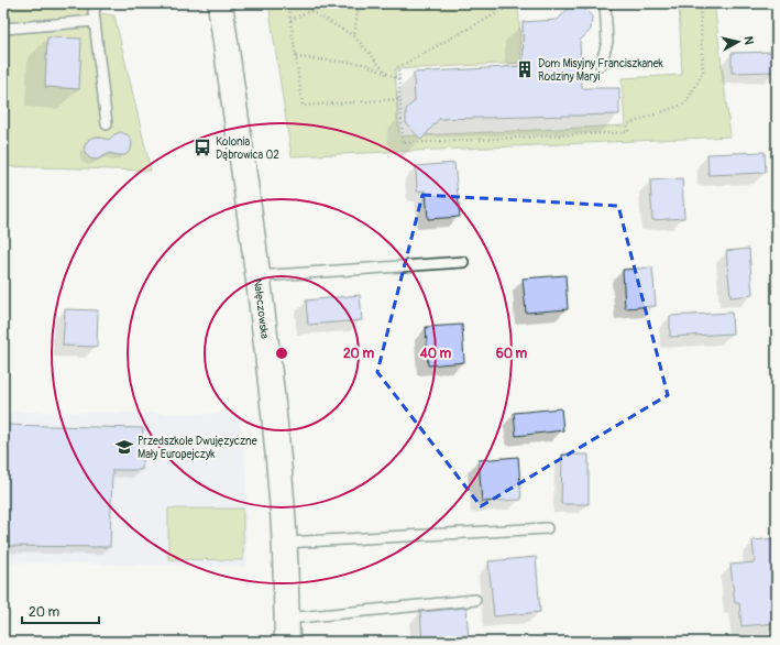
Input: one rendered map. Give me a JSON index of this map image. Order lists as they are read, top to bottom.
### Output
{
  "streets": {
    "main road": ["Nałęczowska"]
  },
  "places": {
    "building": ["Dom Misyjny Franciszkanek Rodziny Maryi"],
    "bus stop": ["Kolonia Dąbrowica 02"],
    "school or university": ["Przedszkole Dwujęzyczne Mały Europejczyk"]
  },
  "scale_bar": "20 m",
  "north": "right",
  "rings": ["20 m", "40 m", "60 m"]
}
